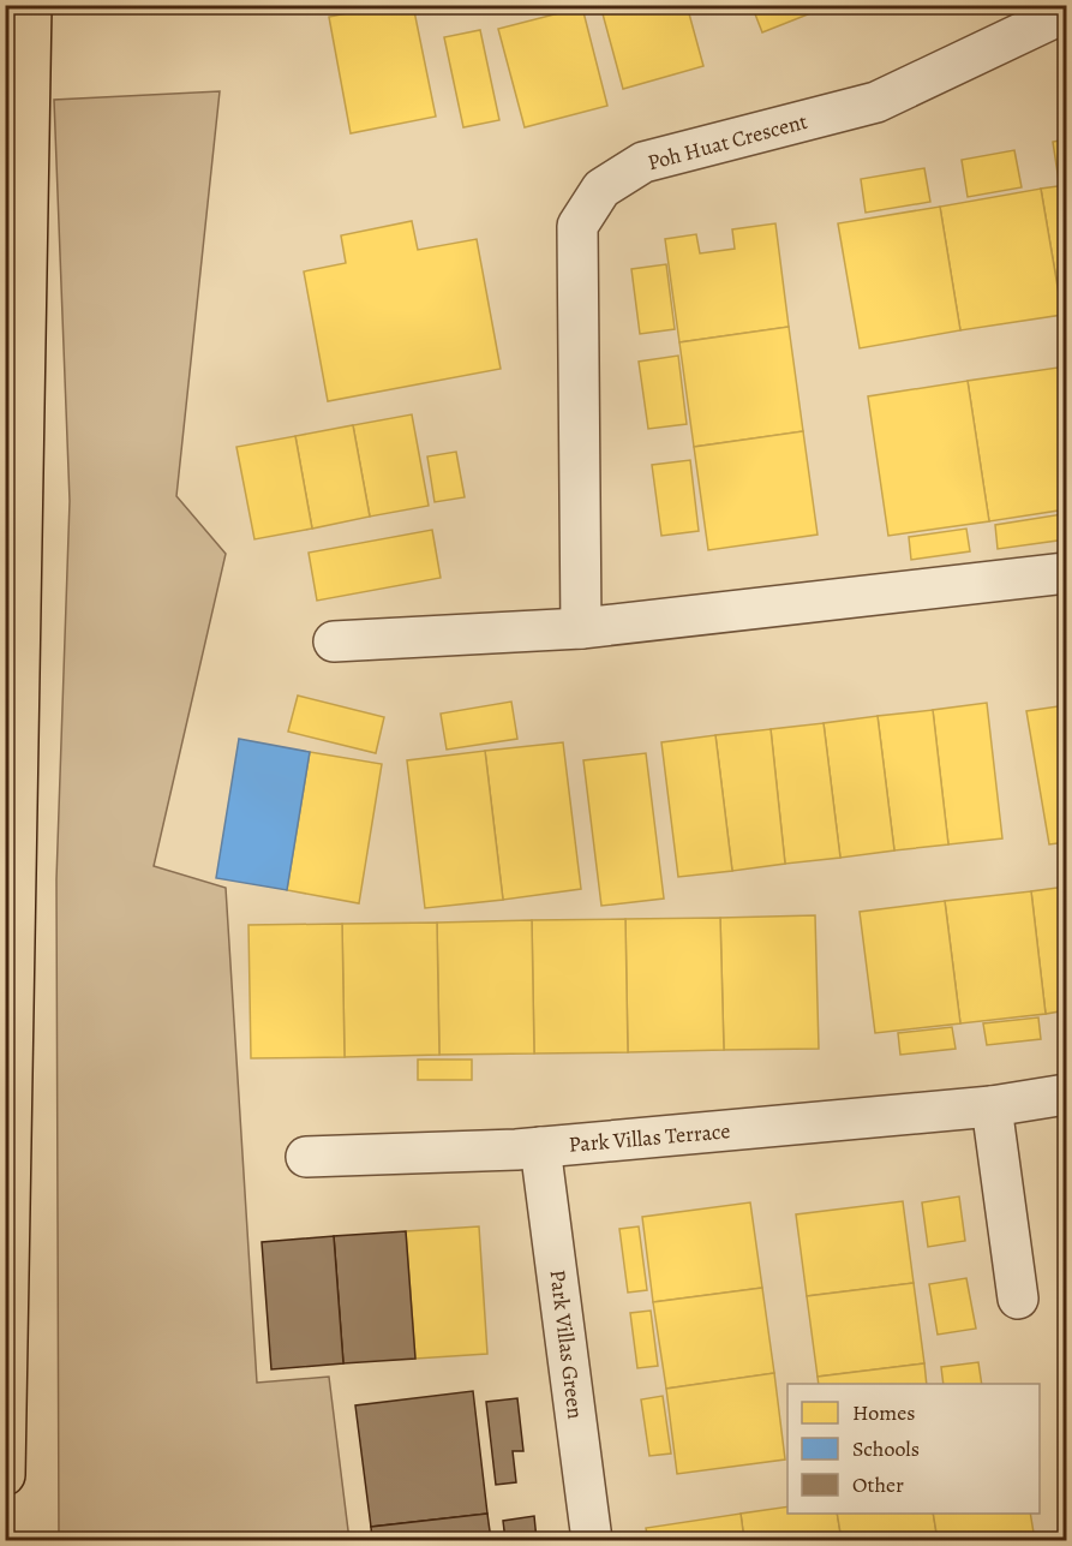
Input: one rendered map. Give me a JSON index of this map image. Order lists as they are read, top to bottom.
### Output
{
  "streets": {
    "street": ["Poh Huat Crescent", "Park Villas Terrace", "Park Villas Green"]
  },
  "crossings": [
    ["Park Villas Terrace", "Park Villas Green"]
  ],
  "legend": ["Homes", "Schools", "Other"]
}
